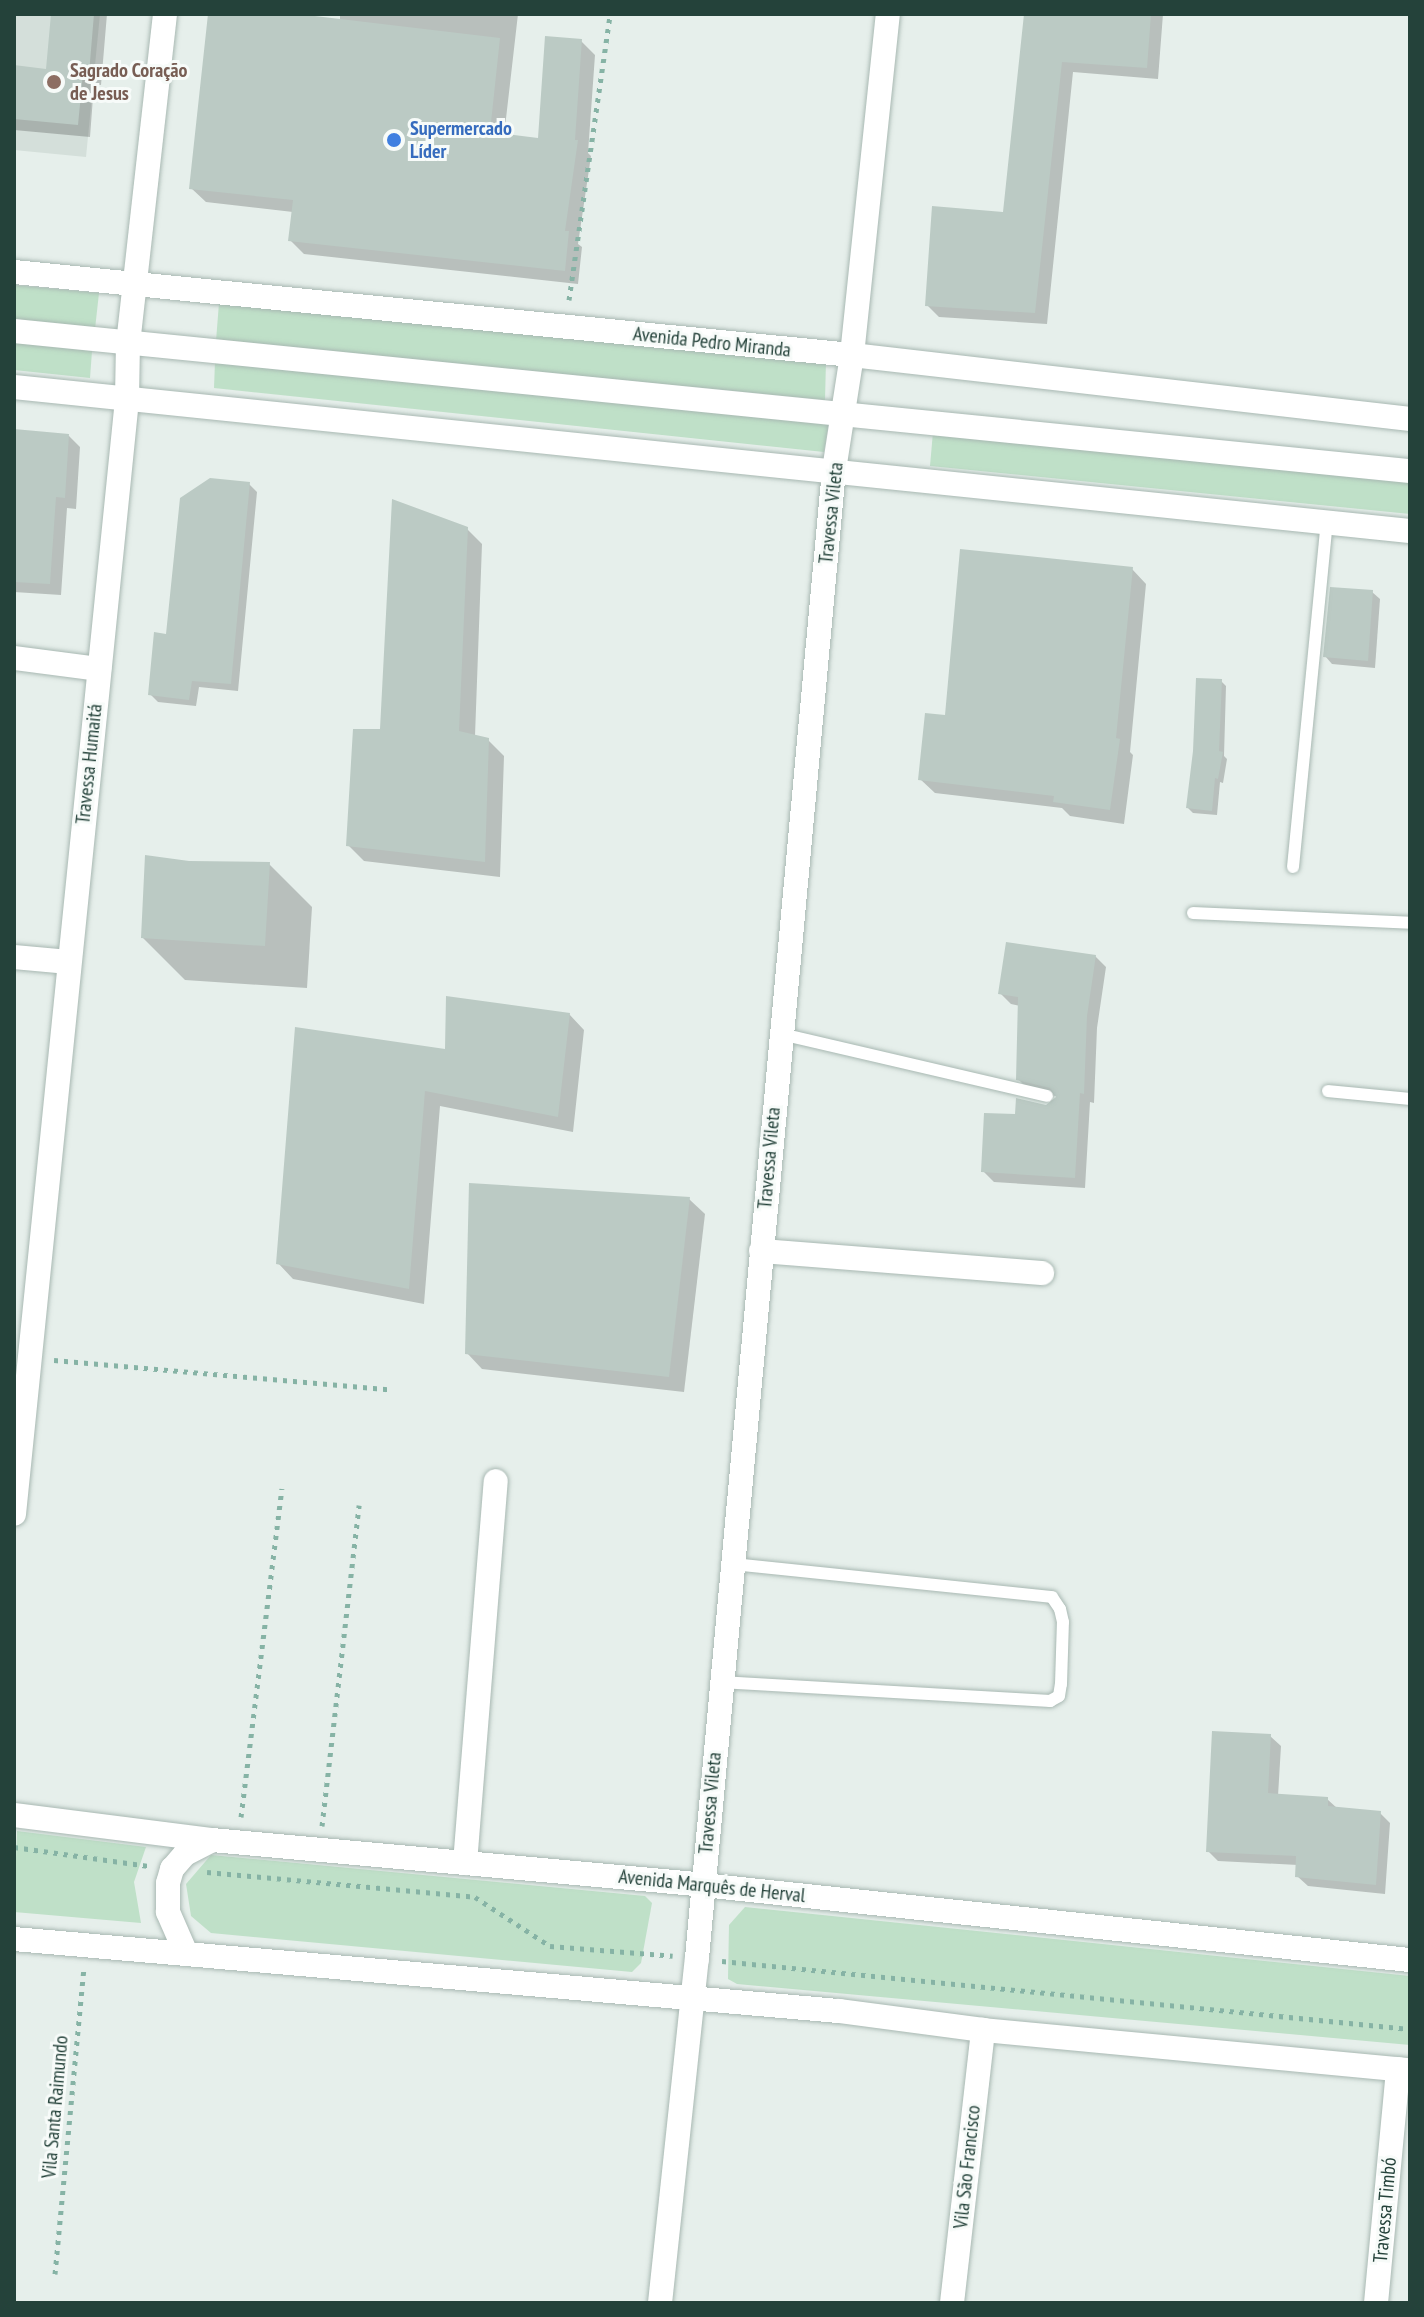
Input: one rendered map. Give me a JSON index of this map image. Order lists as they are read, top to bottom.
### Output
{
  "streets": {
    "main road": [
      "Avenida Pedro Miranda",
      "Travessa Vileta",
      "Travessa Humaitá",
      "Avenida Marquês de Herval",
      "Vila São Francisco",
      "Travessa Timbó"
    ],
    "path": ["Vila Santa Raimundo"]
  },
  "crossings": [
    ["Avenida Pedro Miranda", "Travessa Vileta"],
    ["Avenida Pedro Miranda", "Travessa Humaitá"],
    ["Travessa Vileta", "Avenida Marquês de Herval"]
  ],
  "places": ["Sagrado Coração de Jesus", "Supermercado Líder"]
}
